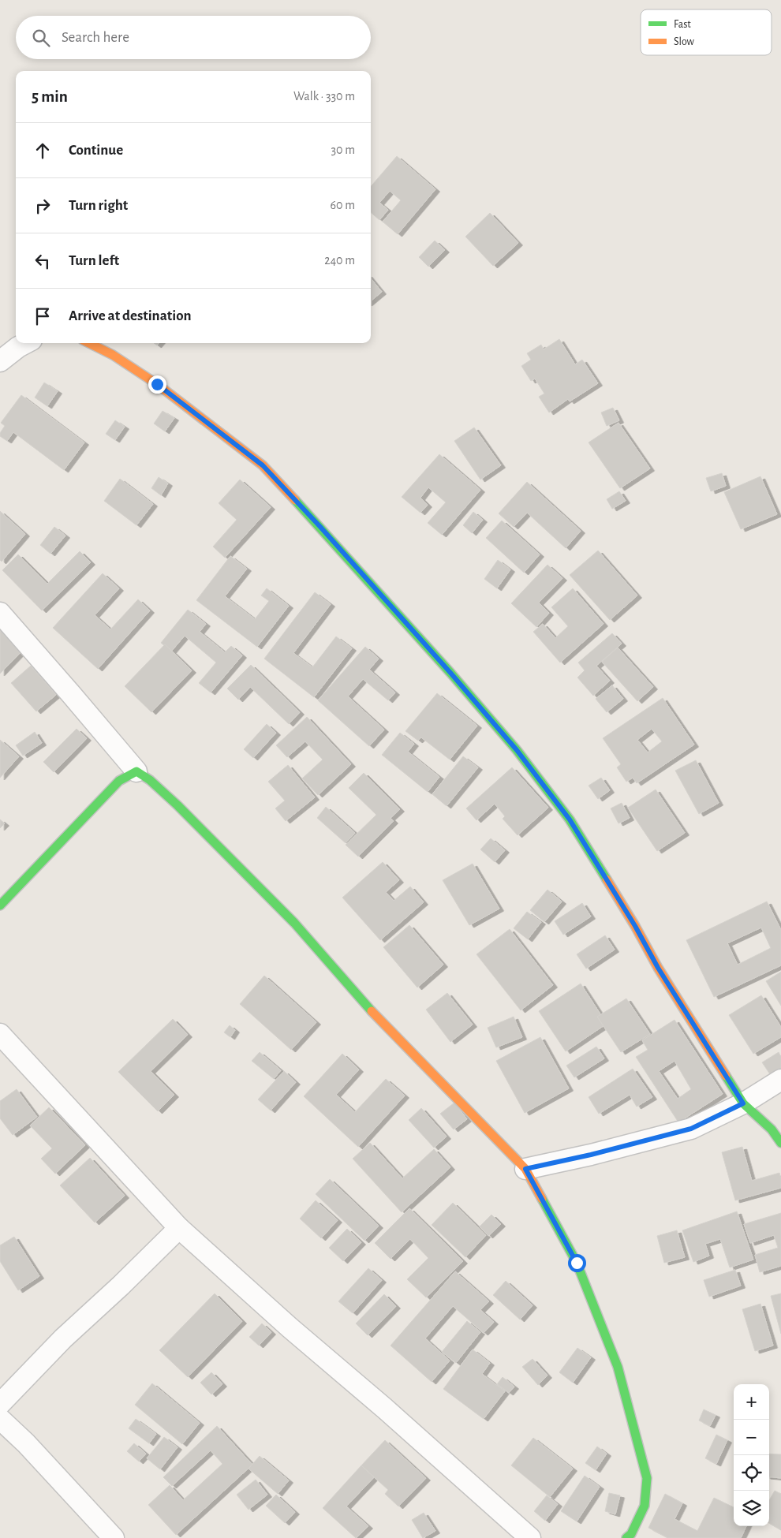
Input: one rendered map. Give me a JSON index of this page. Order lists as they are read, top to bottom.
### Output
{
  "legend": ["Fast", "Slow"],
  "page": {
    "search": "Search here",
    "heading": ["5 min", "Walk · 330 m"],
    "list": [
      ["Continue", "30 m"],
      ["Turn right", "60 m"],
      ["Turn left", "240 m"],
      "Arrive at destination"
    ],
    "map_buttons": ["+", "−"]
  }
}
